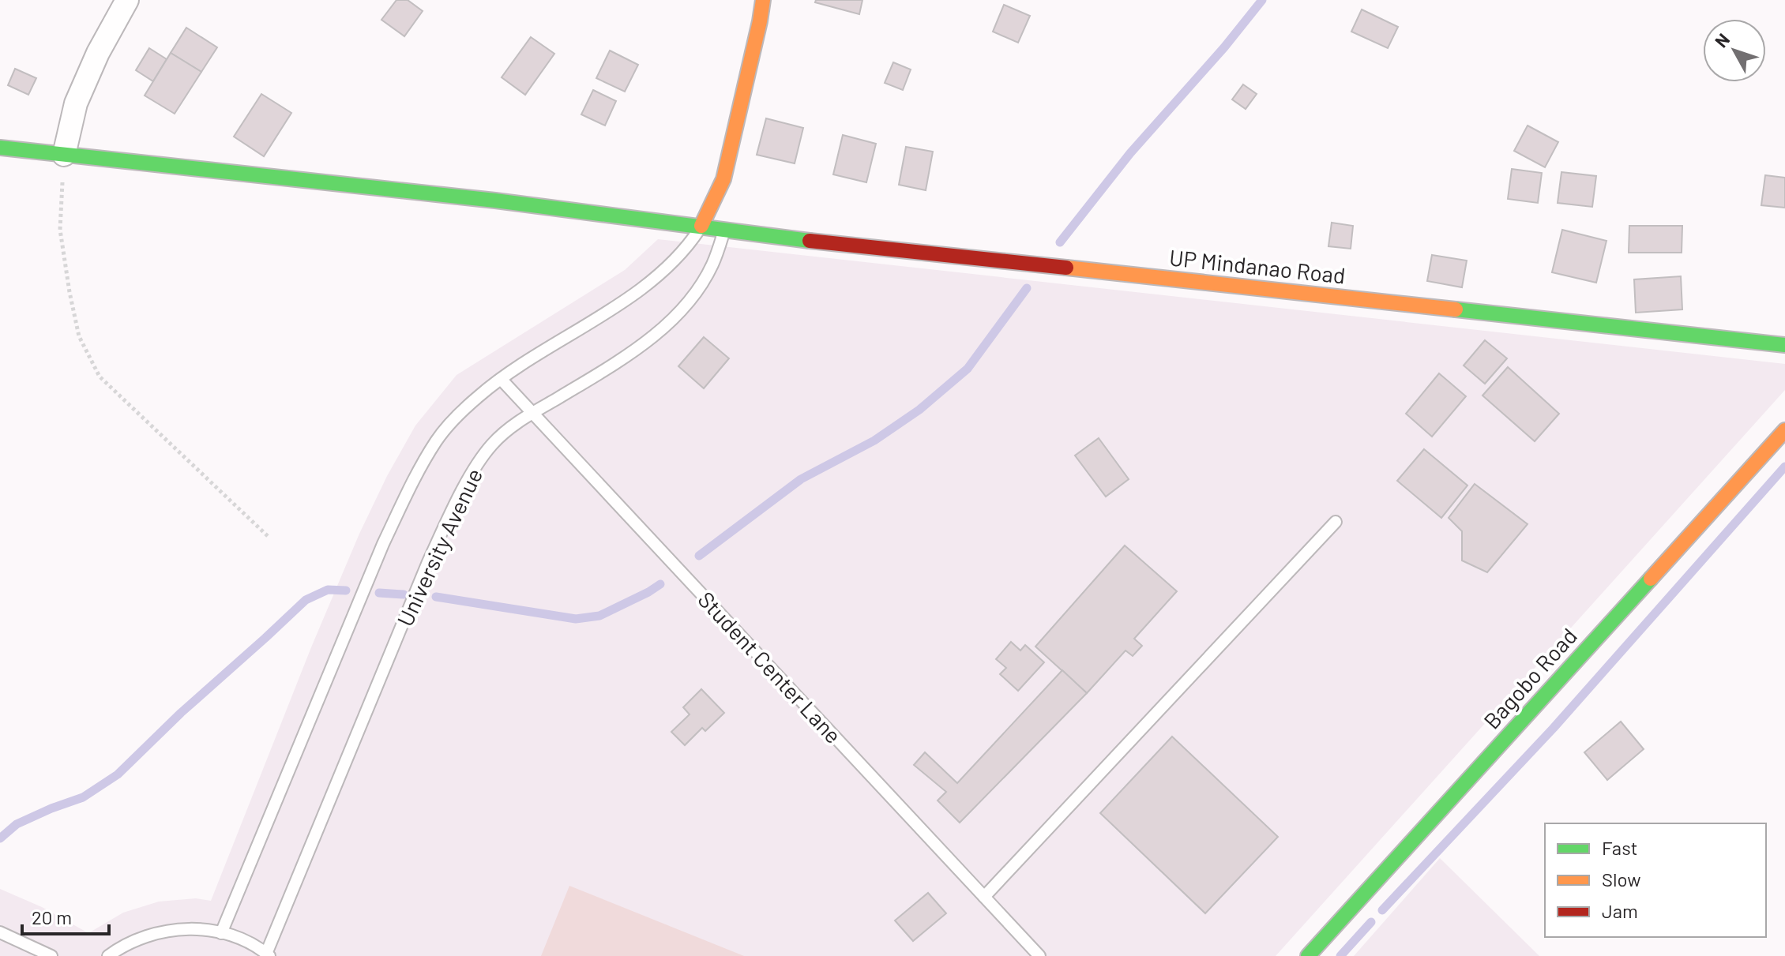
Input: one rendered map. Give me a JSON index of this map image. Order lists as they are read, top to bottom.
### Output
{
  "streets": {
    "street": ["UP Mindanao Road", "Bagobo Road"],
    "lane": ["University Avenue", "Student Center Lane"]
  },
  "crossings": [
    ["UP Mindanao Road", "University Avenue"],
    ["University Avenue", "Student Center Lane"]
  ],
  "legend": ["Fast", "Slow", "Jam"],
  "scale_bar": "20 m",
  "north": "top left"
}
